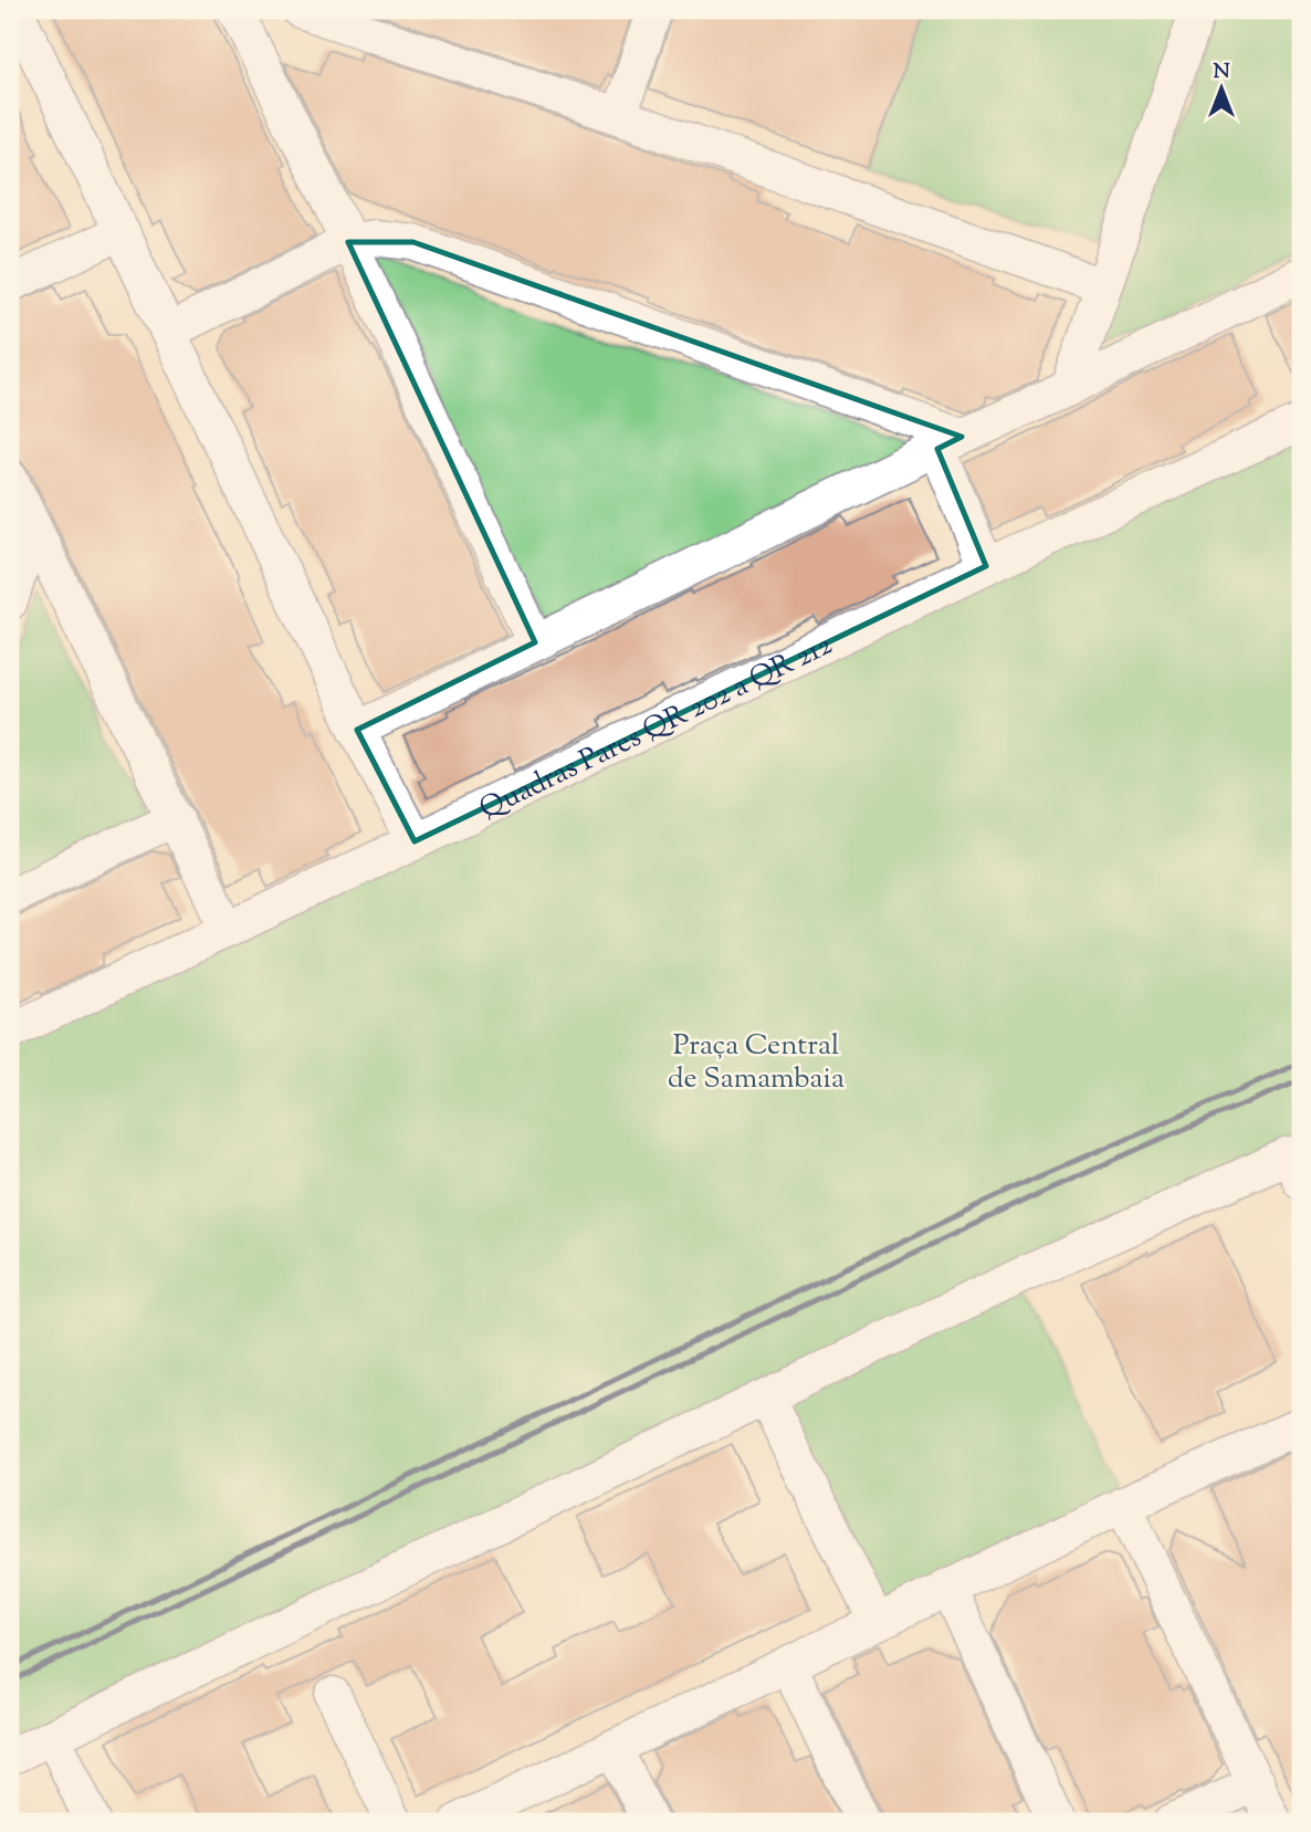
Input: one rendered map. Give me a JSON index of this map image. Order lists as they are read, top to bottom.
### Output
{
  "streets": {
    "street": ["Quadras Pares QR 202 a QR 212"]
  },
  "parks": ["Praça Central de Samambaia"],
  "north": "top"
}
